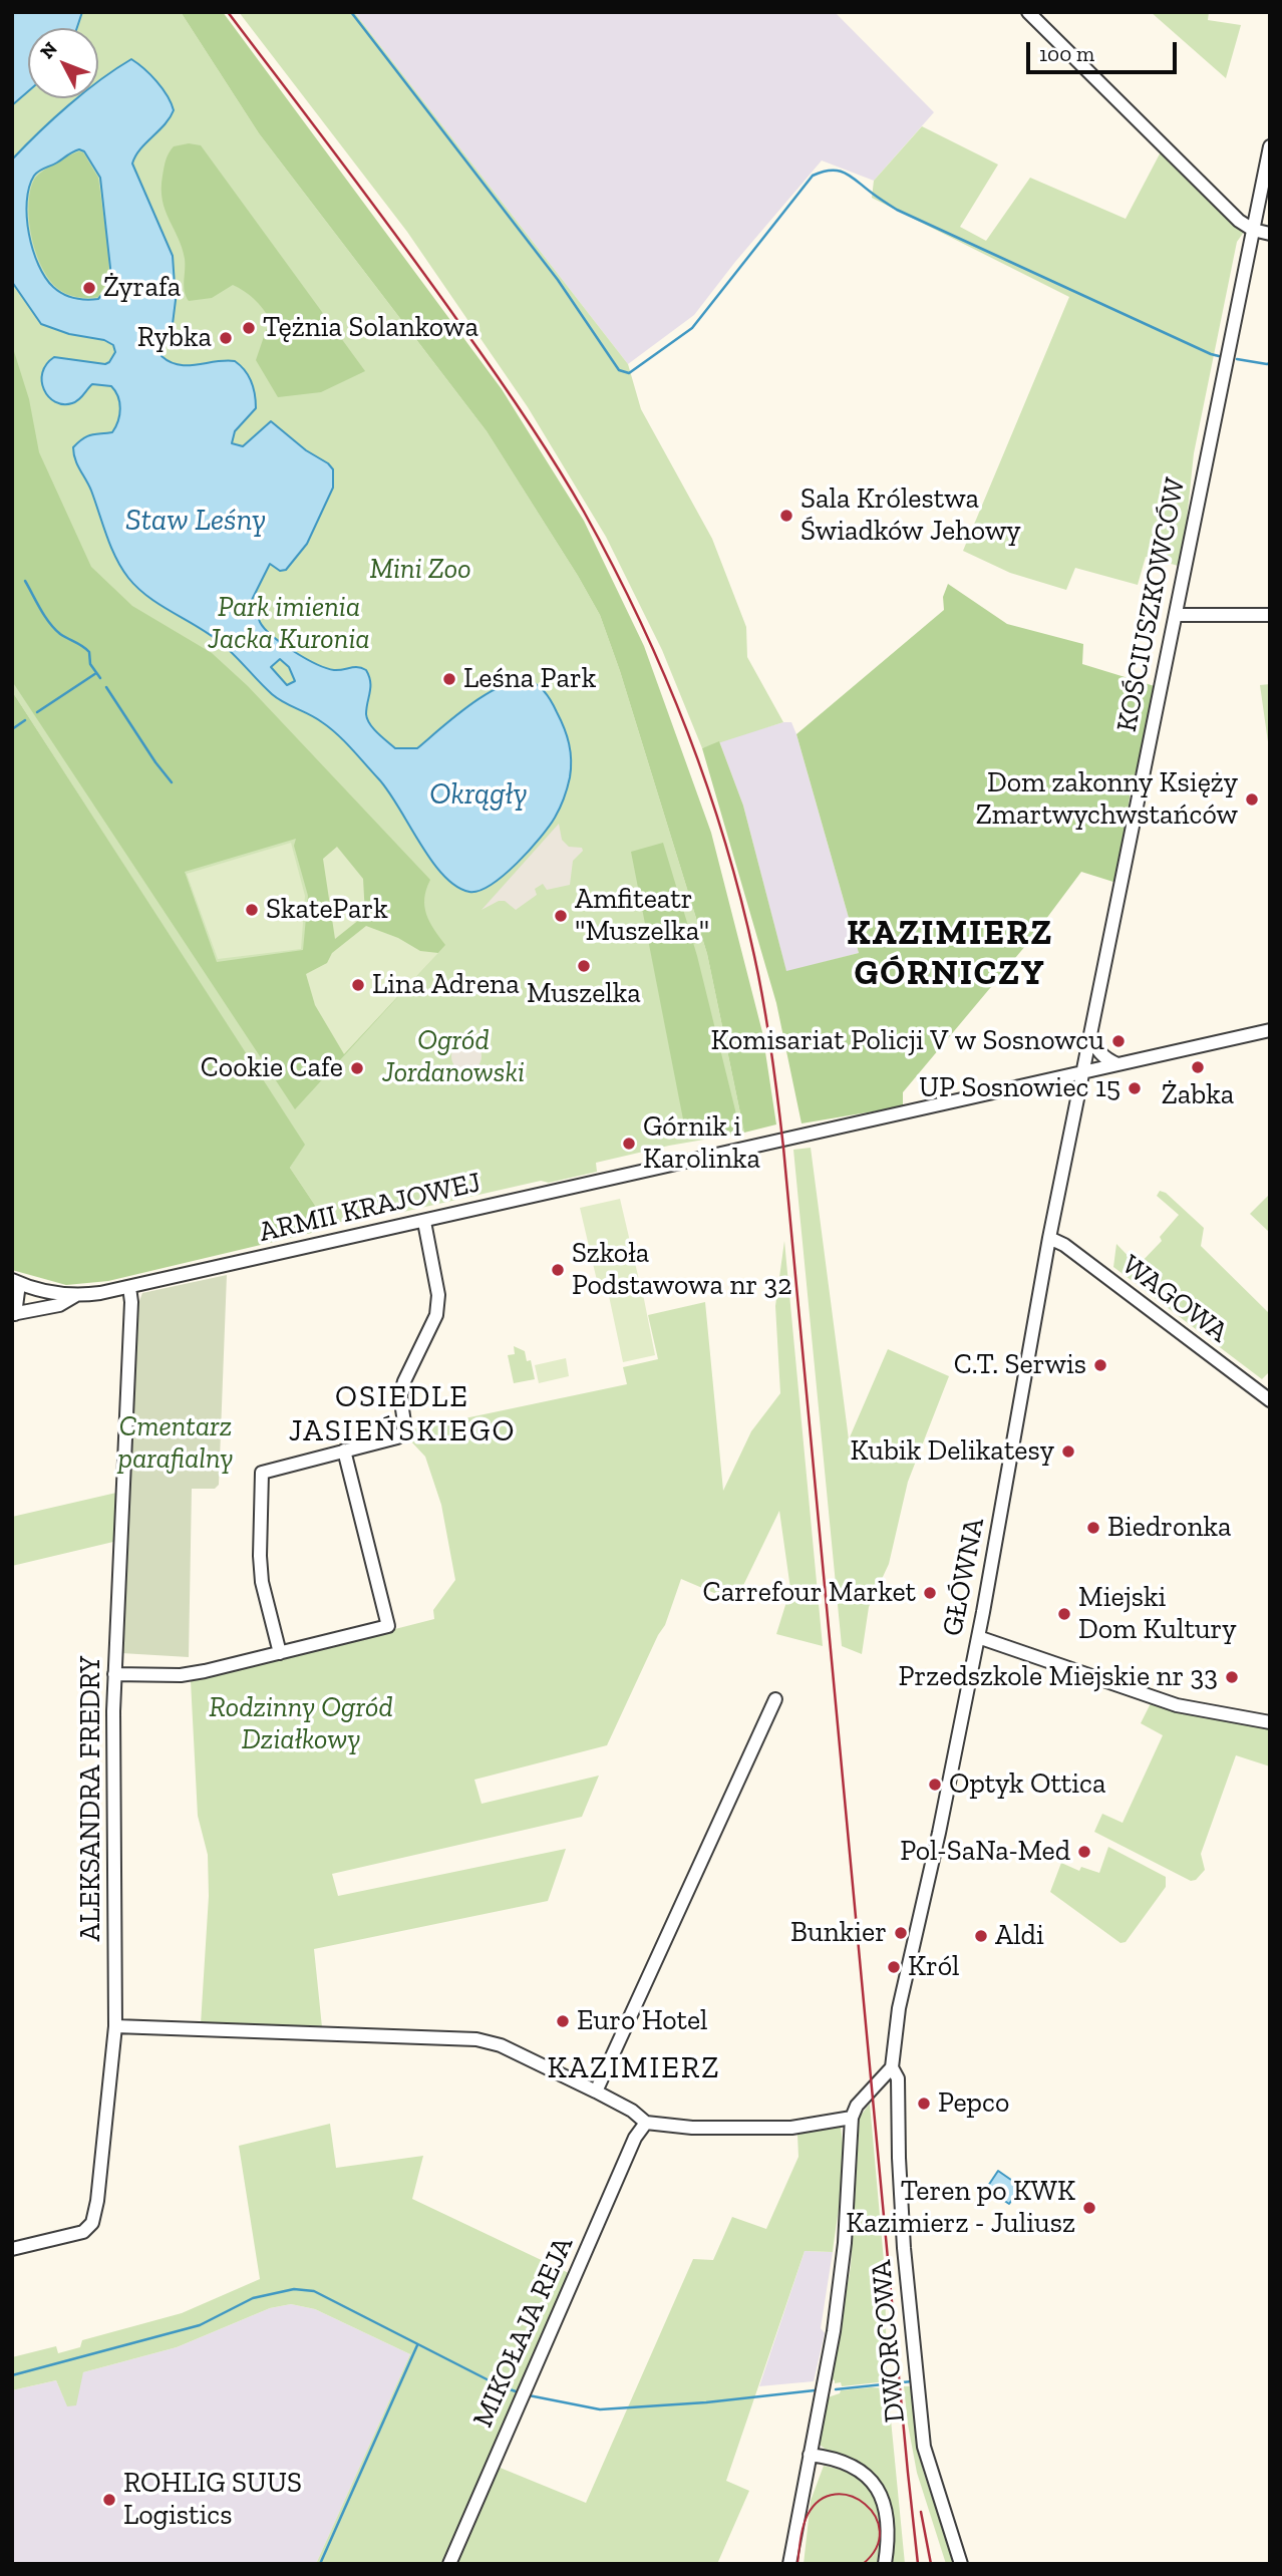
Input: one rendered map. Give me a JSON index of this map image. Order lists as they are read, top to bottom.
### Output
{
  "streets": {
    "street": [
      "KOŚCIUSZKOWCÓW",
      "ARMII KRAJOWEJ",
      "WAGOWA",
      "GŁÓWNA",
      "ALEKSANDRA FREDRY",
      "MIKOŁAJA REJA",
      "DWORCOWA"
    ]
  },
  "crossings": [
    ["KOŚCIUSZKOWCÓW", "ARMII KRAJOWEJ"],
    ["KOŚCIUSZKOWCÓW", "GŁÓWNA"],
    ["ARMII KRAJOWEJ", "GŁÓWNA"],
    ["ARMII KRAJOWEJ", "ALEKSANDRA FREDRY"],
    ["WAGOWA", "GŁÓWNA"],
    ["GŁÓWNA", "DWORCOWA"]
  ],
  "districts": ["KAZIMIERZ GÓRNICZY", "OSIEDLE JASIEŃSKIEGO", "KAZIMIERZ"],
  "water": ["Staw Leśny", "Okrągły"],
  "parks": [
    "Mini Zoo",
    "Park imienia Jacka Kuronia",
    "Ogród Jordanowski",
    "Cmentarz parafialny",
    "Rodzinny Ogród Działkowy"
  ],
  "places": [
    "Żyrafa",
    "Tężnia Solankowa",
    "Rybka",
    "Sala Królestwa Świadków Jehowy",
    "Leśna Park",
    "Dom zakonny Księży Zmartwychwstańców",
    "SkatePark",
    "Amfiteatr \"Muszelka\"",
    "Muszelka",
    "Lina Adrena",
    "Komisariat Policji V w Sosnowcu",
    "Żabka",
    "Cookie Cafe",
    "UP Sosnowiec 15",
    "Górnik i Karolinka",
    "Szkoła Podstawowa nr 32",
    "C.T. Serwis",
    "Kubik Delikatesy",
    "Biedronka",
    "Carrefour Market",
    "Miejski Dom Kultury",
    "Przedszkole Miejskie nr 33",
    "Optyk Ottica",
    "Pol-SaNa-Med",
    "Bunkier",
    "Aldi",
    "Król",
    "Euro Hotel",
    "Pepco",
    "Teren po KWK Kazimierz - Juliusz",
    "ROHLIG SUUS Logistics"
  ],
  "scale_bar": "100 m",
  "north": "top left"
}
